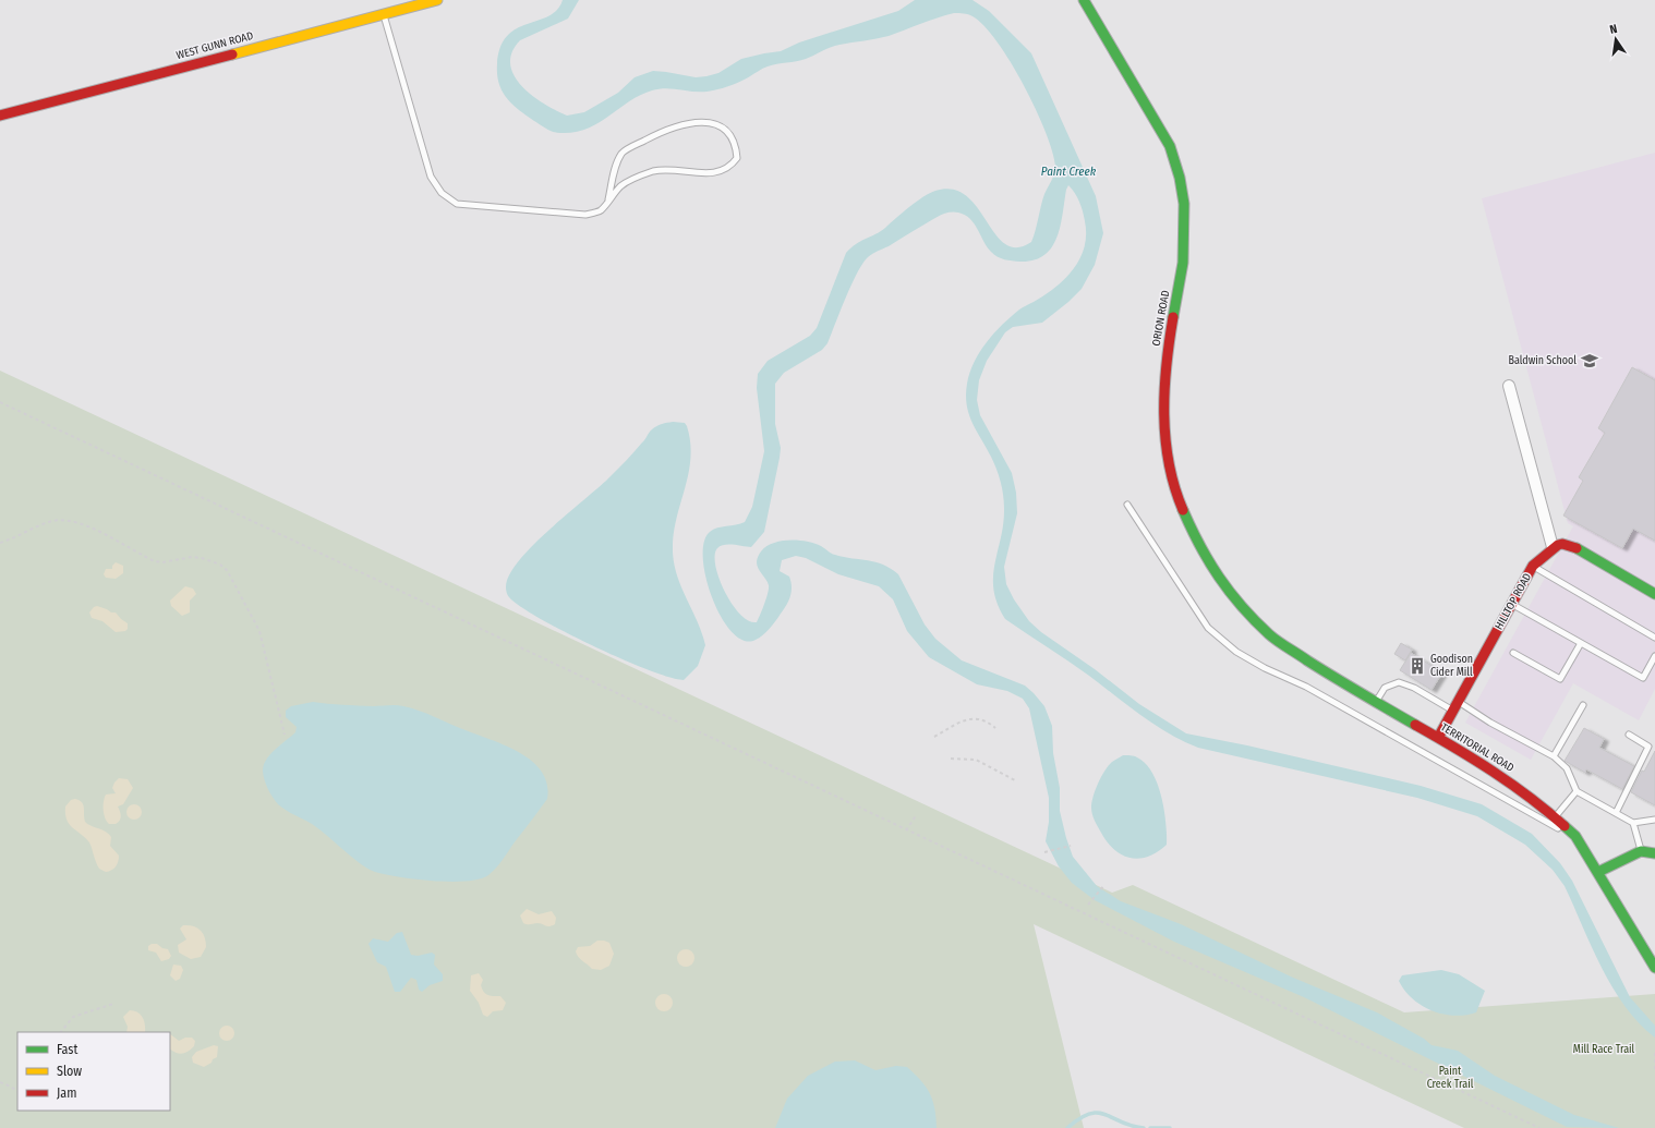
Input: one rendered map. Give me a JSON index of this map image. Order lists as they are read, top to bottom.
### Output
{
  "streets": {
    "street": [
      "WEST GUNN ROAD",
      "ORION ROAD",
      "HILLTOP ROAD",
      "TERRITORIAL ROAD"
    ]
  },
  "crossings": [
    ["ORION ROAD", "TERRITORIAL ROAD"],
    ["HILLTOP ROAD", "TERRITORIAL ROAD"]
  ],
  "water": ["Paint Creek"],
  "parks": ["Mill Race Trail", "Paint Creek Trail"],
  "places": {
    "school or university": ["Baldwin School"],
    "building": ["Goodison Cider Mill"]
  },
  "legend": ["Fast", "Slow", "Jam"],
  "north": "top"
}
